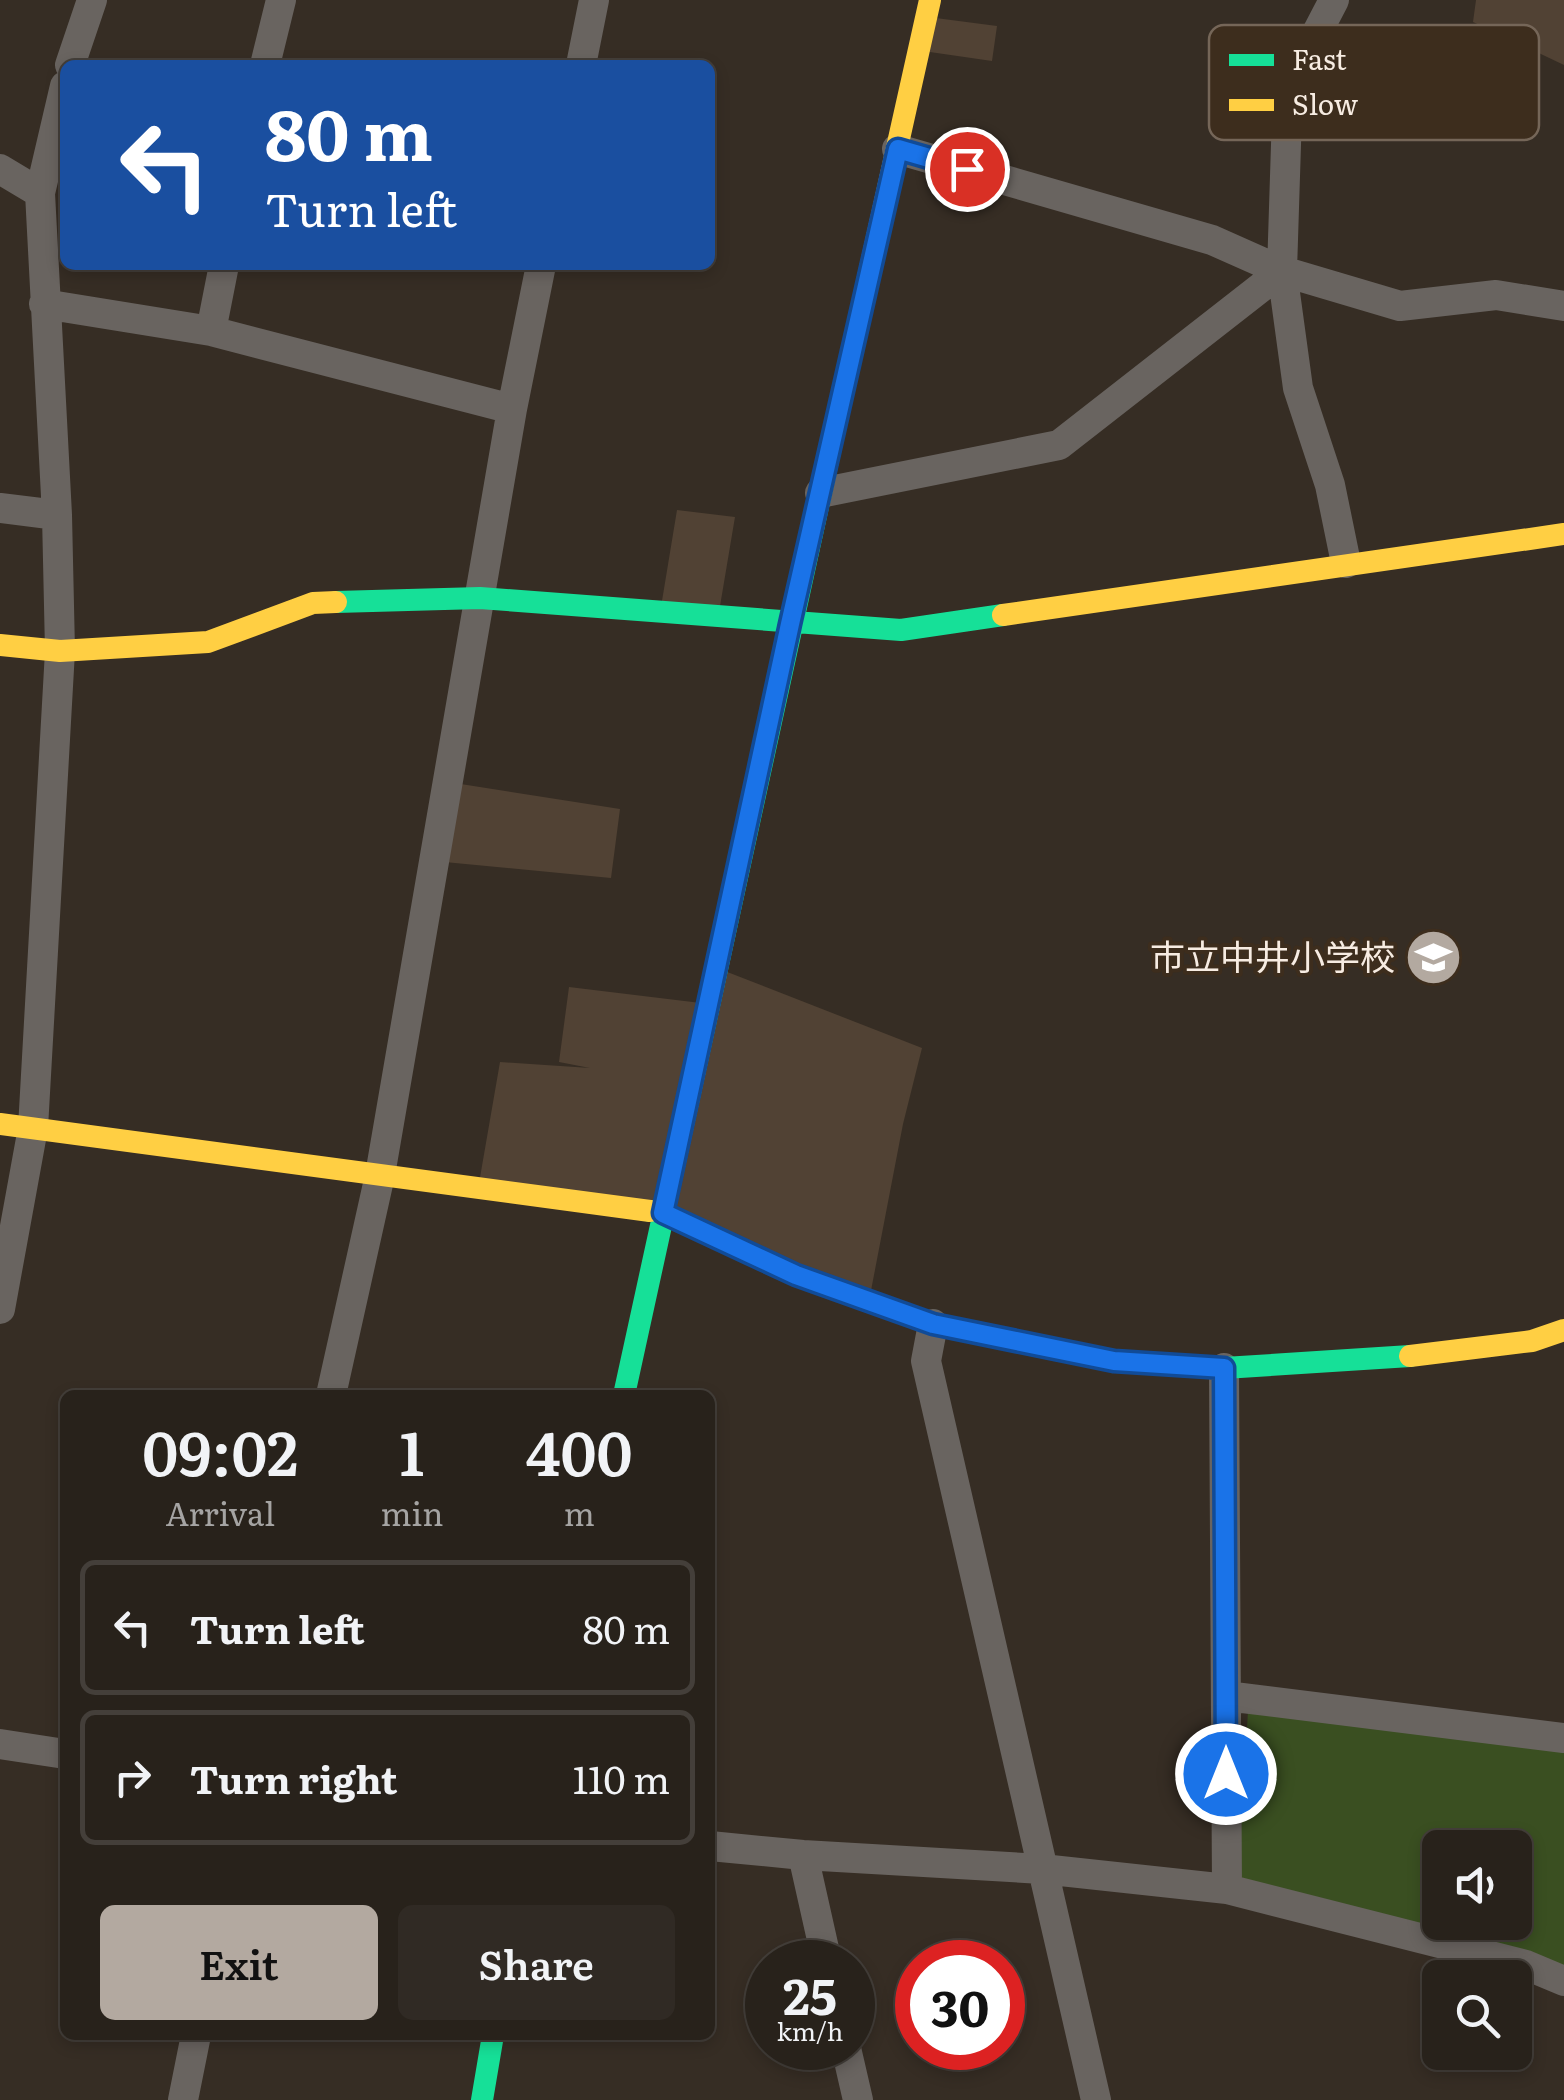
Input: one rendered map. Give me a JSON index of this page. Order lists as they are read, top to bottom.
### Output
{
  "places": {
    "school or university": ["市立中井小学校"]
  },
  "legend": ["Fast", "Slow"],
  "page": {
    "turn": ["80 m", "Turn left"],
    "eta": [
      "09:02",
      "Arrival",
      "1",
      "min",
      "400",
      "m"
    ],
    "list": [
      {
        "name": "Turn left",
        "value": "80 m"
      },
      {
        "name": "Turn right",
        "value": "110 m"
      }
    ],
    "buttons": ["Exit", "Share"],
    "speed": "25 km/h",
    "limit": "30"
  }
}
